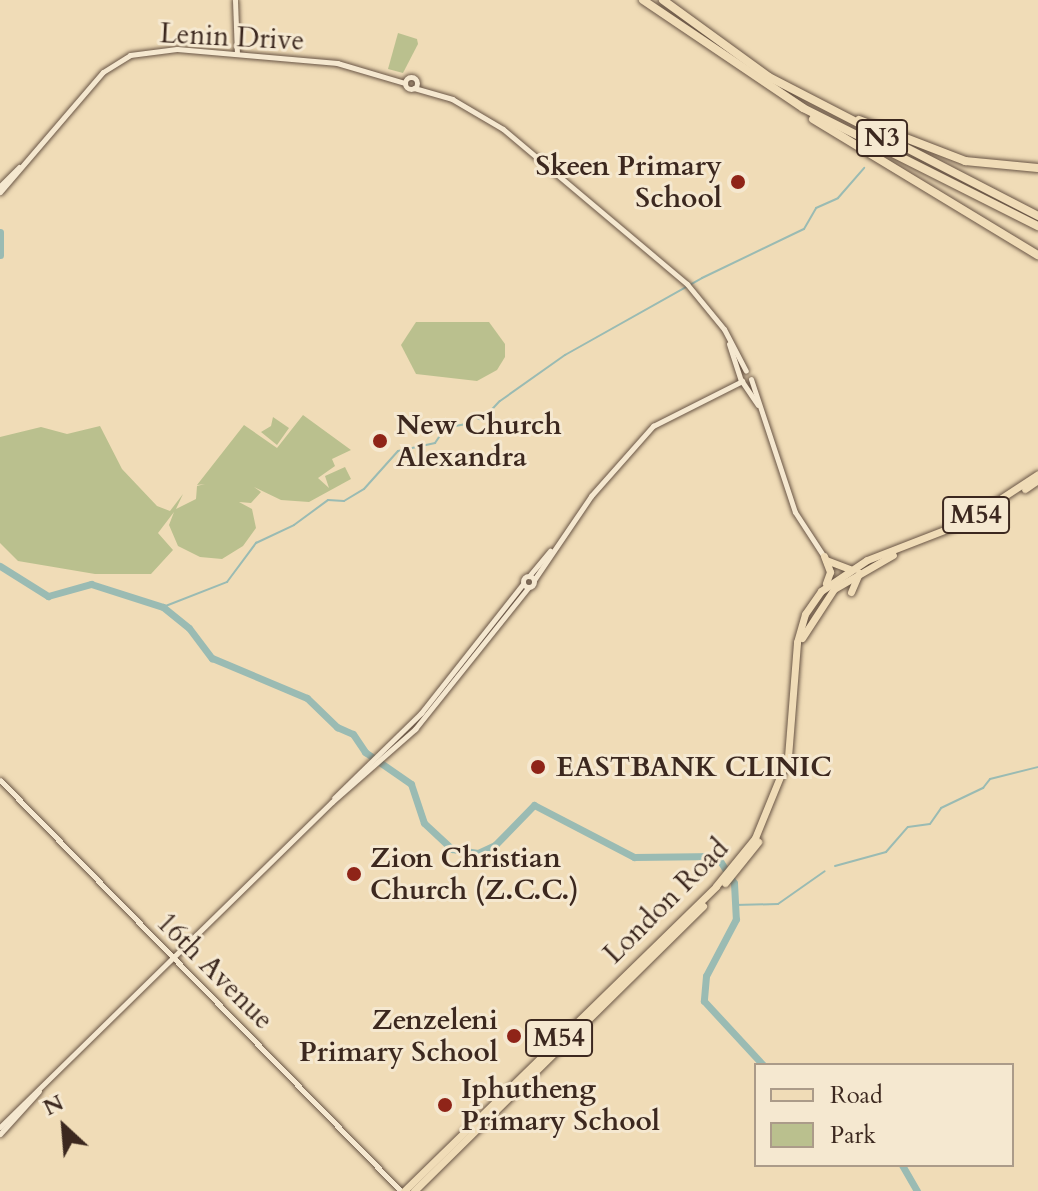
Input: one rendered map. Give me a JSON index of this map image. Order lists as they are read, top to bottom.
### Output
{
  "streets": {
    "highway": ["N3"],
    "main road": ["M54", "London Road"],
    "street": ["Lenin Drive", "16th Avenue"]
  },
  "crossings": [
    ["London Road", "16th Avenue"]
  ],
  "places": [
    "Skeen Primary School",
    "New Church Alexandra",
    "EASTBANK CLINIC",
    "Zion Christian Church (Z.C.C.)",
    "Zenzeleni Primary School",
    "Iphutheng Primary School"
  ],
  "legend": ["Road", "Park"],
  "north": "top left"
}
